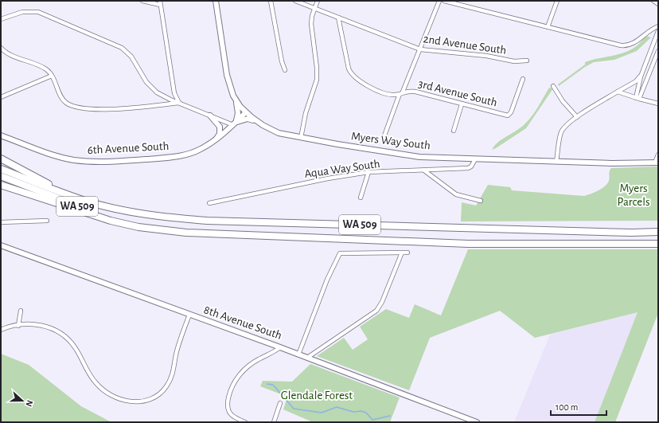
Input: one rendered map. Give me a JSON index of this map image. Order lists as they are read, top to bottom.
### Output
{
  "streets": {
    "highway": ["WA 509"],
    "street": [
      "2nd Avenue South",
      "3rd Avenue South",
      "Myers Way South",
      "6th Avenue South",
      "Aqua Way South",
      "8th Avenue South"
    ]
  },
  "crossings": [
    ["2nd Avenue South", "3rd Avenue South"],
    ["Myers Way South", "6th Avenue South"],
    ["Myers Way South", "Aqua Way South"]
  ],
  "parks": ["Myers Parcels", "Glendale Forest"],
  "scale_bar": "100 m",
  "north": "right"
}
